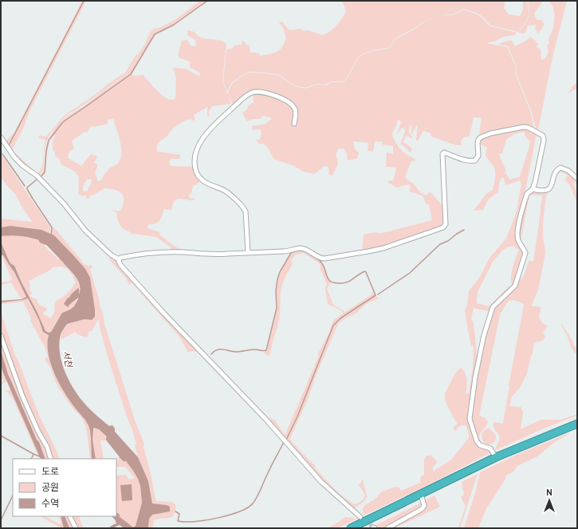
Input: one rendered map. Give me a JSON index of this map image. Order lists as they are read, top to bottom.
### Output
{
  "water": ["서천"],
  "legend": ["도로", "공원", "수역"],
  "north": "top"
}
